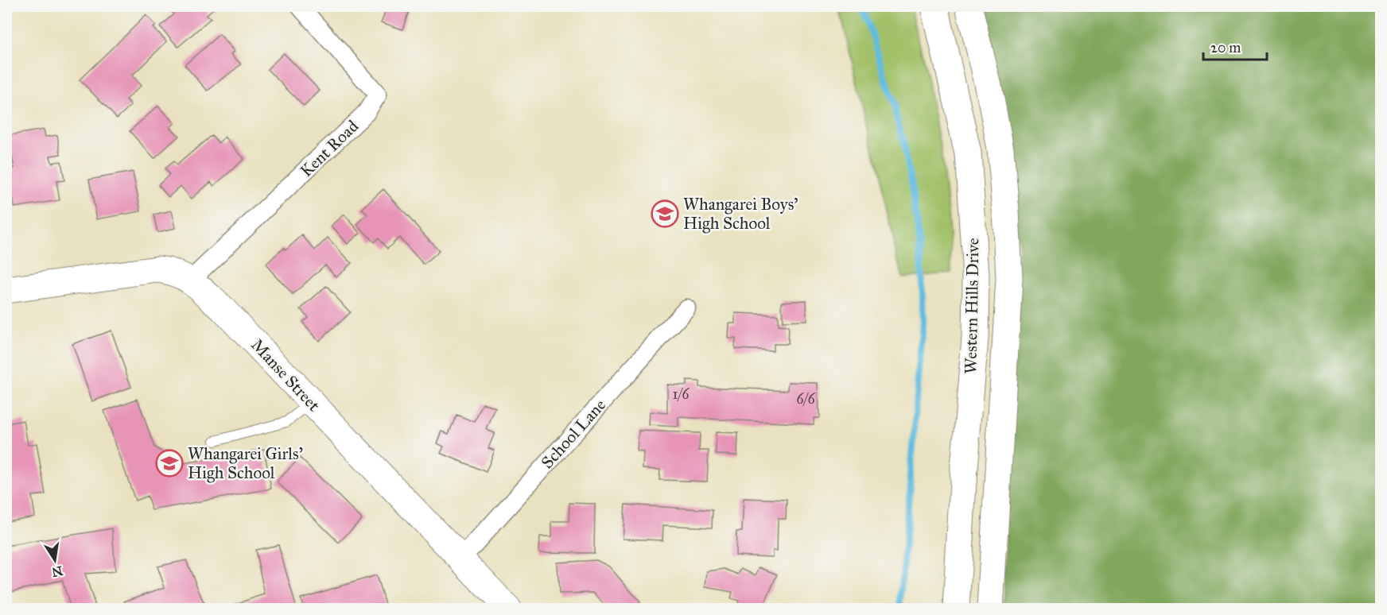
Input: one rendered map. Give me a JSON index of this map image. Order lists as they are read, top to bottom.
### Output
{
  "streets": {
    "main road": ["Western Hills Drive", "Manse Street"],
    "street": ["Kent Road", "School Lane"]
  },
  "crossings": [
    ["Kent Road", "Manse Street"],
    ["Manse Street", "School Lane"]
  ],
  "places": {
    "school or university": ["Whangarei Boys' High School", "Whangarei Girls' High School"]
  },
  "house_numbers": ["1/6", "6/6"],
  "scale_bar": "20 m",
  "north": "bottom"
}
